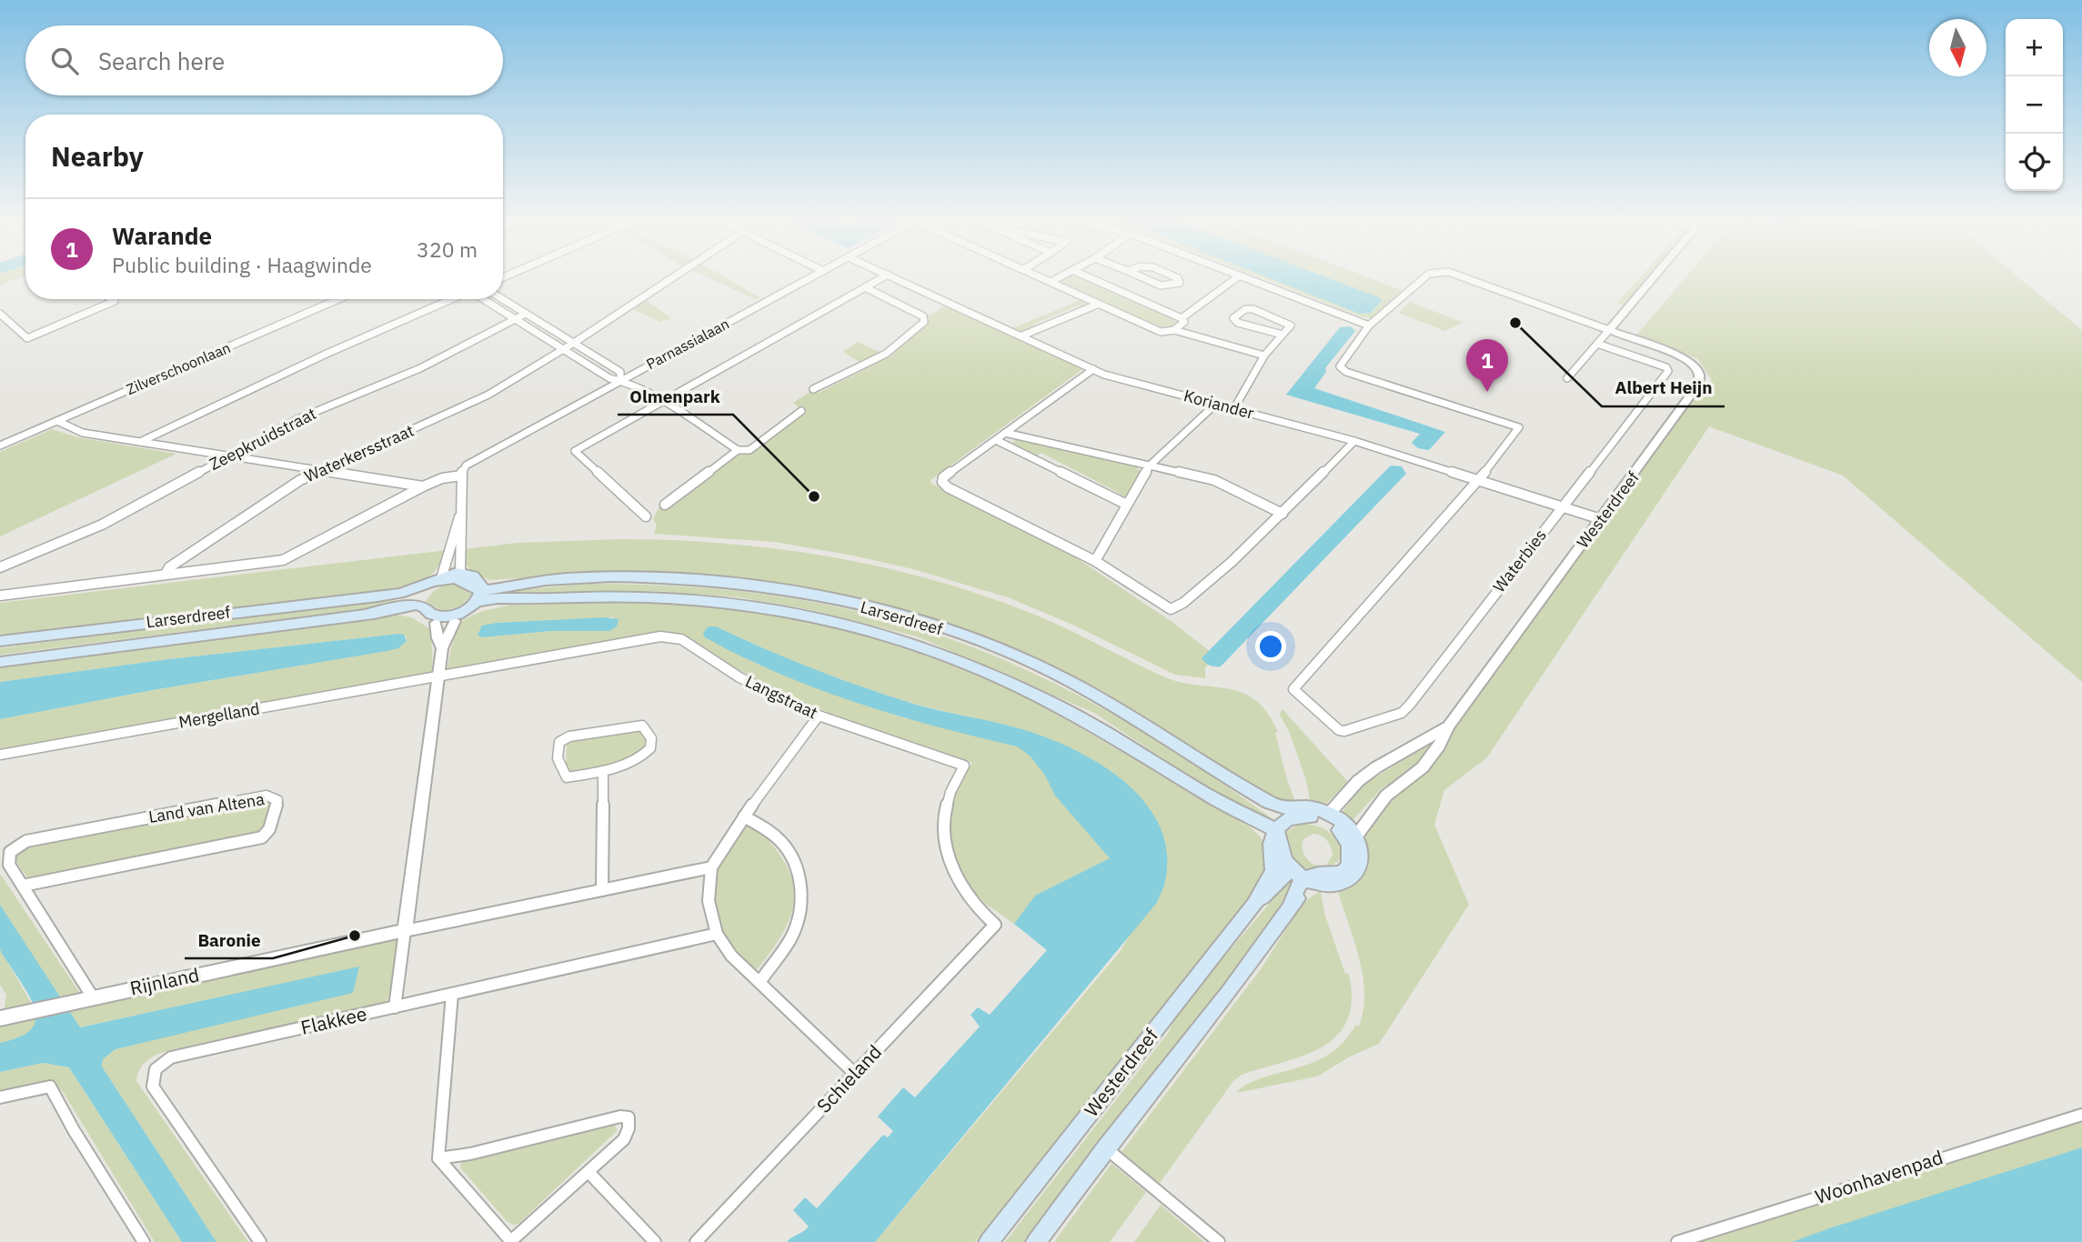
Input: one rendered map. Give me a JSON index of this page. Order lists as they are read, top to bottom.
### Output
{
  "streets": {
    "main road": ["Westerdreef", "Larserdreef"],
    "street": [
      "Parnassialaan",
      "Zilverschoonlaan",
      "Koriander",
      "Zeepkruidstraat",
      "Waterkersstraat",
      "Waterbies",
      "Langstraat",
      "Mergelland",
      "Land van Altena",
      "Rijnland",
      "Flakkee",
      "Schieland",
      "Woonhavenpad"
    ]
  },
  "crossings": [
    ["Parnassialaan", "Waterkersstraat"],
    ["Koriander", "Westerdreef"],
    ["Koriander", "Waterbies"],
    ["Westerdreef", "Larserdreef"],
    ["Langstraat", "Mergelland"],
    ["Langstraat", "Schieland"],
    ["Land van Altena", "Rijnland"]
  ],
  "places": ["Albert Heijn", "Olmenpark", "Baronie"],
  "north": "bottom",
  "page": {
    "map_buttons": ["+", "−"],
    "search": "Search here",
    "heading": "Nearby",
    "list": [
      {
        "mark": "1",
        "name": "Warande",
        "note": "Public building · Haagwinde",
        "value": "320 m"
      }
    ],
    "pins": "1"
  }
}
